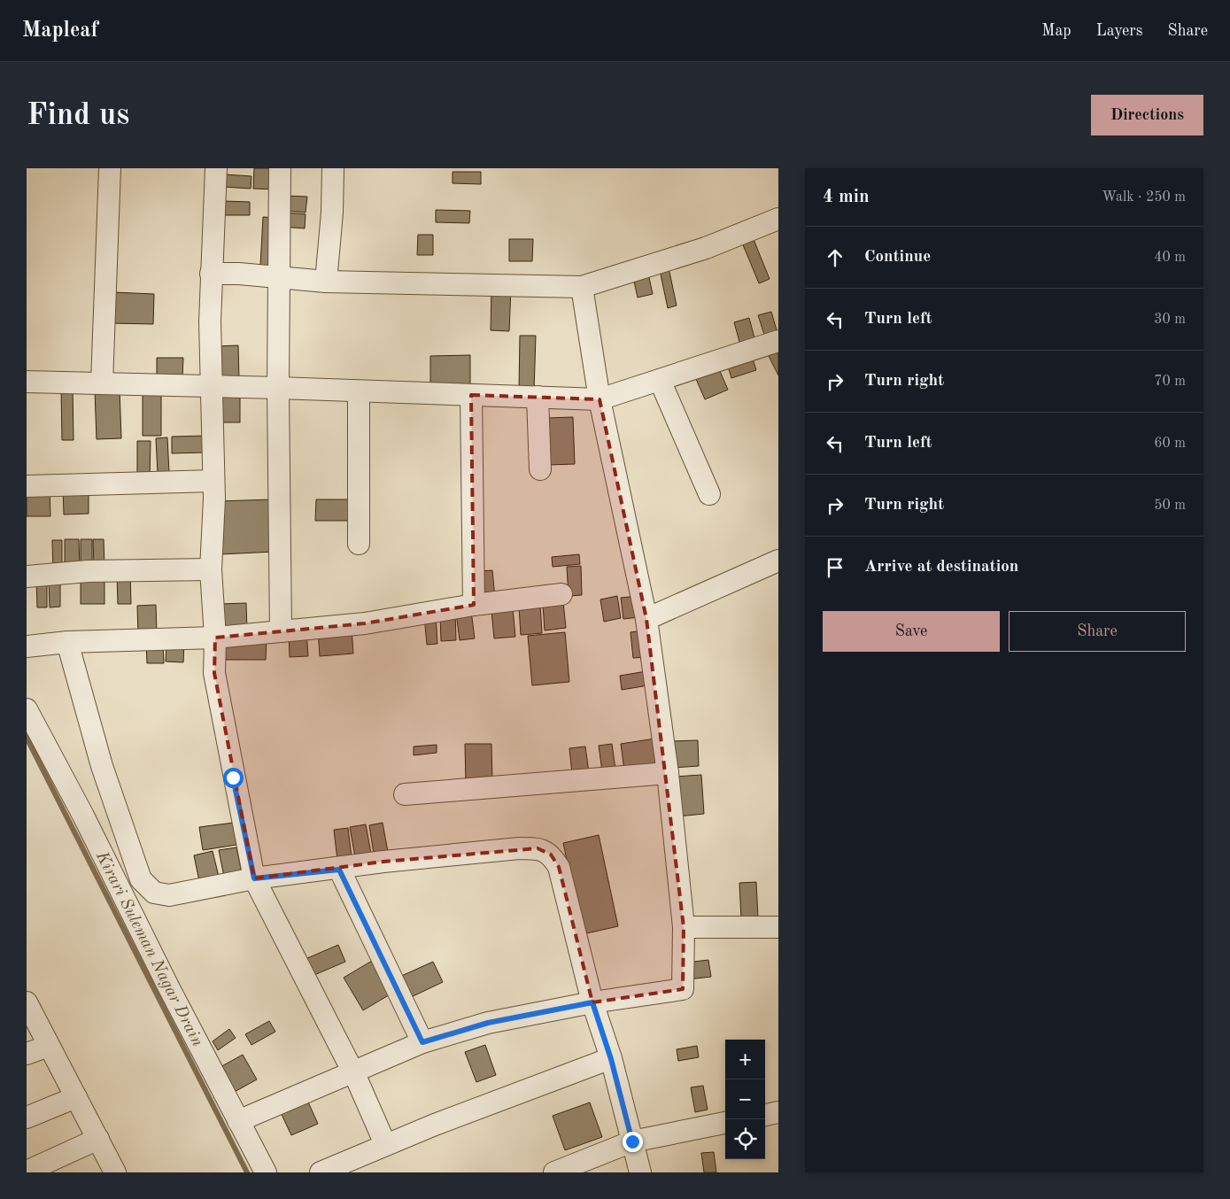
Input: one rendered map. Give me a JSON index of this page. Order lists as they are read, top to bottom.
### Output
{
  "water": ["Kirari Suleman Nagar Drain"],
  "page": {
    "header": "Mapleaf",
    "nav": ["Map", "Layers", "Share"],
    "buttons": [
      "Directions",
      ["Save", "Share"]
    ],
    "title": "Find us",
    "heading": ["4 min", "Walk · 250 m"],
    "list": [
      ["Continue", "40 m"],
      ["Turn left", "30 m"],
      ["Turn right", "70 m"],
      ["Turn left", "60 m"],
      ["Turn right", "50 m"],
      "Arrive at destination"
    ],
    "map_buttons": ["+", "−"]
  }
}
